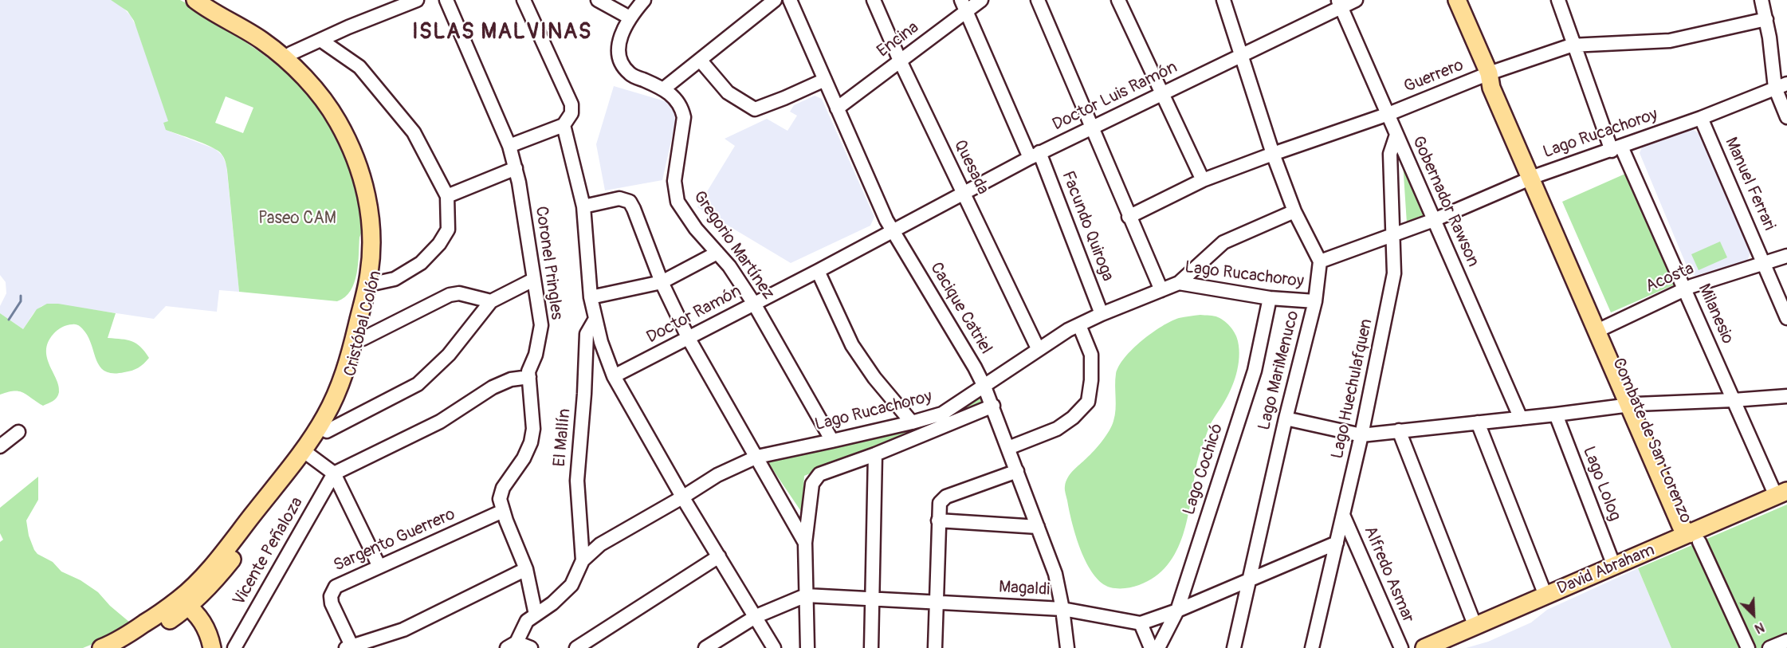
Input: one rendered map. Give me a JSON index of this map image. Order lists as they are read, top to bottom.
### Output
{
  "streets": {
    "main road": ["Cristóbal Colón", "Combate de San Lorenzo", "David Abraham"],
    "street": [
      "Encina",
      "Guerrero",
      "Doctor Luis Ramón",
      "Lago Rucachoroy",
      "Quesada",
      "Manuel Ferrari",
      "Gobernador Rawson",
      "Facundo Quiroga",
      "Gregorio Martínez",
      "Coronel Pringles",
      "Acosta",
      "Cacique Catriel",
      "Milanesio",
      "Doctor Ramón",
      "Lago MariMenuco",
      "Lago Huechulafquen",
      "El Mallín",
      "Lago Cochicó",
      "Lago Lolog",
      "Sargento Guerrero",
      "Vicente Peñaloza",
      "Alfredo Asmar",
      "Magaldi"
    ]
  },
  "crossings": [
    ["Encina", "Quesada"],
    ["Encina", "Facundo Quiroga"],
    ["Encina", "Cacique Catriel"],
    ["Guerrero", "Gobernador Rawson"],
    ["Guerrero", "Milanesio"],
    ["Guerrero", "Combate de San Lorenzo"],
    ["Doctor Luis Ramón", "Quesada"],
    ["Doctor Luis Ramón", "Gobernador Rawson"],
    ["Doctor Luis Ramón", "Facundo Quiroga"],
    ["Doctor Luis Ramón", "Cacique Catriel"],
    ["Doctor Luis Ramón", "Doctor Ramón"],
    ["Lago Rucachoroy", "Quesada"],
    ["Lago Rucachoroy", "Manuel Ferrari"],
    ["Lago Rucachoroy", "Gobernador Rawson"],
    ["Lago Rucachoroy", "Facundo Quiroga"],
    ["Lago Rucachoroy", "Gregorio Martínez"],
    ["Lago Rucachoroy", "Coronel Pringles"],
    ["Lago Rucachoroy", "Cacique Catriel"],
    ["Lago Rucachoroy", "Milanesio"],
    ["Lago Rucachoroy", "Lago MariMenuco"],
    ["Lago Rucachoroy", "Lago Huechulafquen"],
    ["Lago Rucachoroy", "El Mallín"],
    ["Lago Rucachoroy", "Combate de San Lorenzo"],
    ["Lago Rucachoroy", "Lago Cochicó"],
    ["Manuel Ferrari", "Acosta"],
    ["Gobernador Rawson", "Lago Huechulafquen"],
    ["Gregorio Martínez", "Doctor Ramón"],
    ["Coronel Pringles", "Sargento Guerrero"],
    ["Acosta", "Milanesio"],
    ["Acosta", "Combate de San Lorenzo"],
    ["Cacique Catriel", "Doctor Ramón"],
    ["Cacique Catriel", "Magaldi"],
    ["Milanesio", "David Abraham"],
    ["Lago Huechulafquen", "Alfredo Asmar"],
    ["Combate de San Lorenzo", "David Abraham"],
    ["Lago Lolog", "David Abraham"]
  ],
  "districts": ["ISLAS MALVINAS"],
  "parks": ["Paseo CAM"],
  "north": "bottom right"
}
